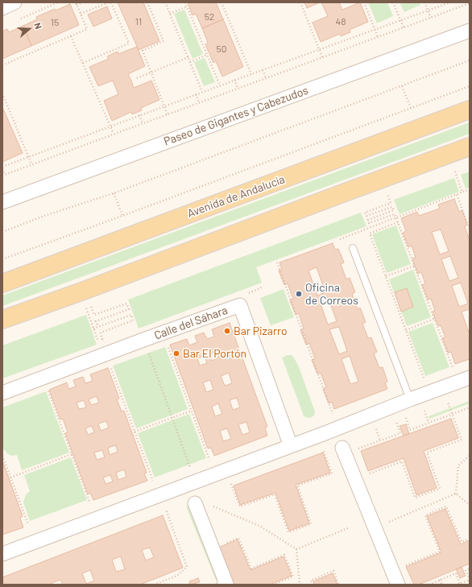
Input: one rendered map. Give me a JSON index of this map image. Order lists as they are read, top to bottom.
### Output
{
  "streets": {
    "main road": ["Avenida de Andalucía"],
    "street": ["Paseo de Gigantes y Cabezudos", "Calle del Sáhara"]
  },
  "places": ["Oficina de Correos", "Bar Pizarro", "Bar El Portón"],
  "house_numbers": [
    "52",
    "11",
    "48",
    "15",
    "50"
  ],
  "north": "right"
}
